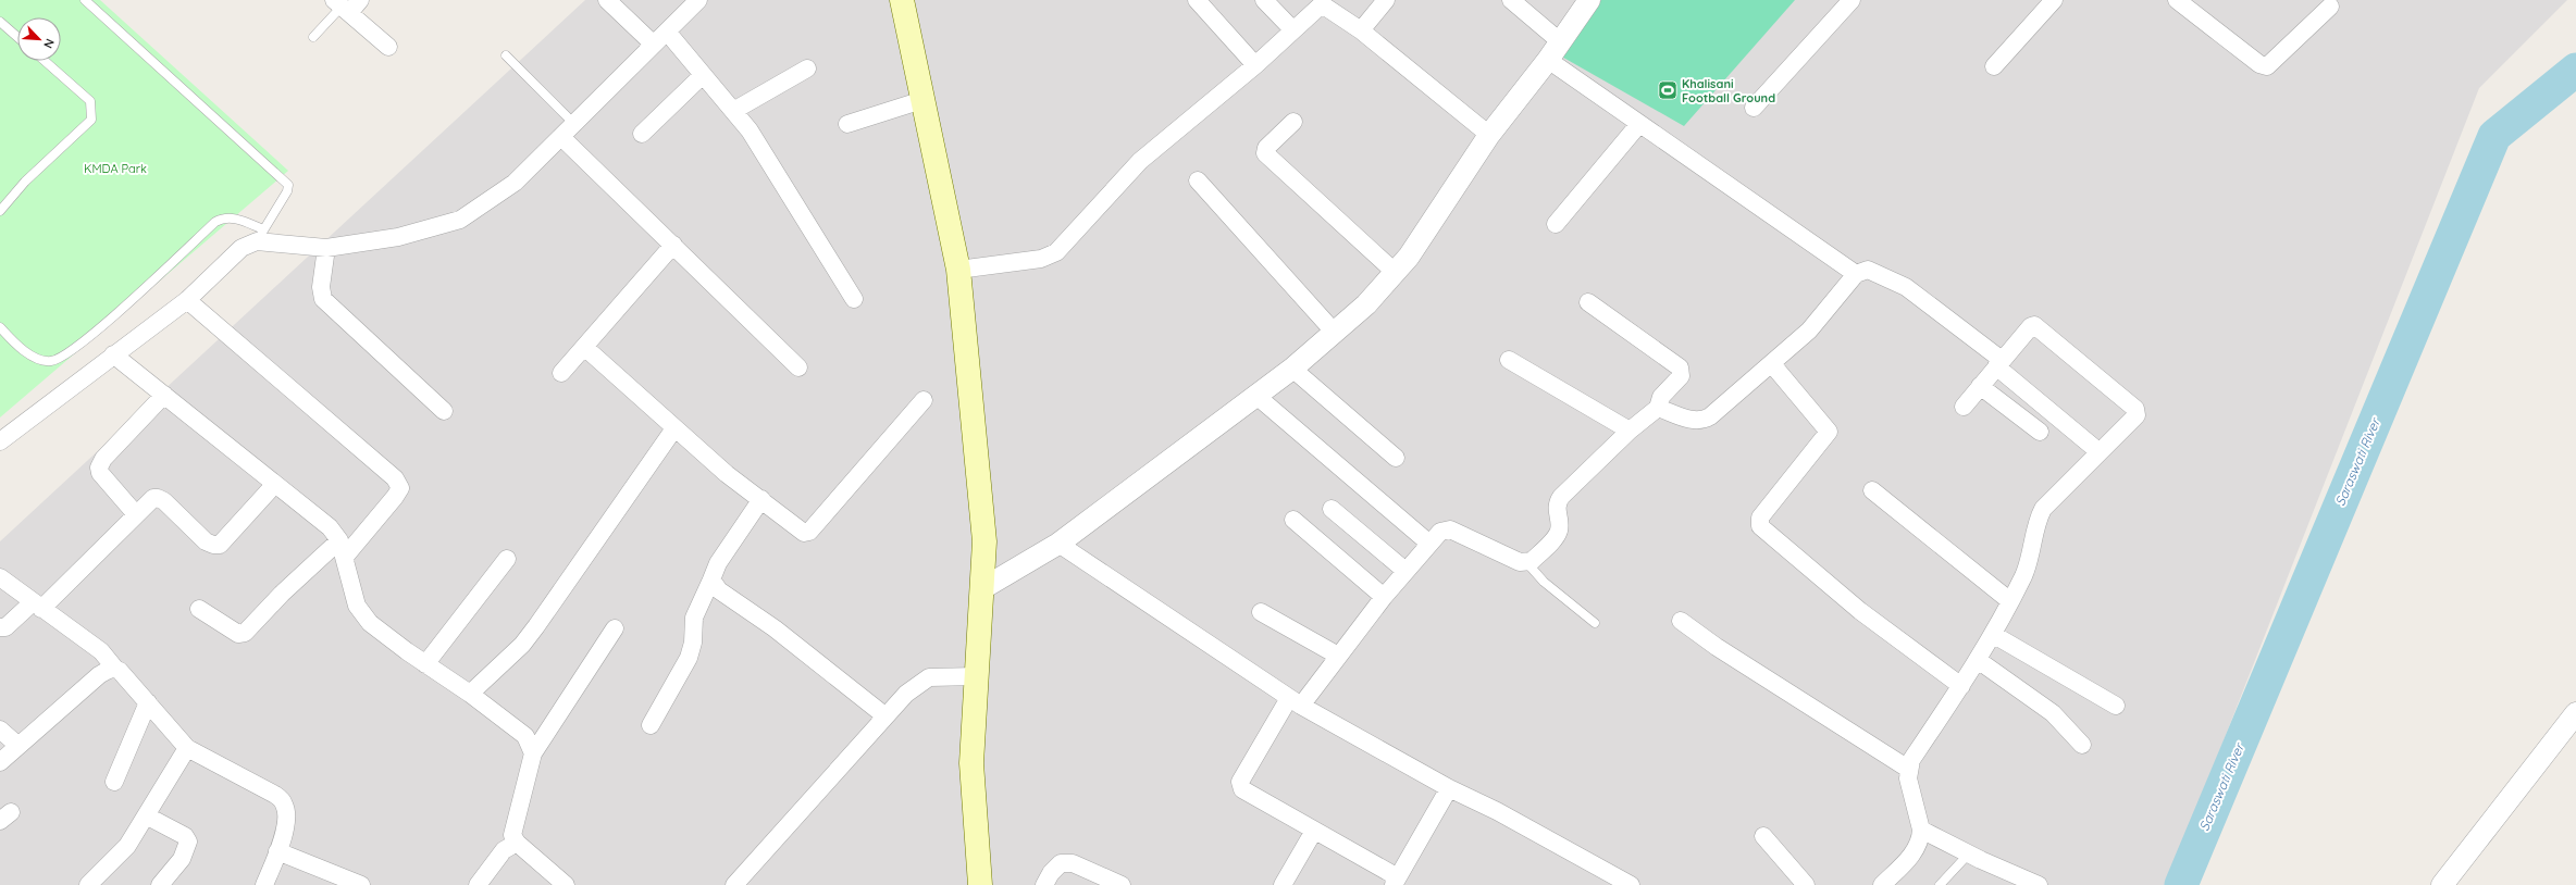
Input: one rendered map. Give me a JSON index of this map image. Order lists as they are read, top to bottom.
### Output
{
  "water": ["Saraswati River"],
  "parks": ["KMDA Park"],
  "places": {
    "sports": ["Khalisani Football Ground"]
  },
  "north": "bottom right"
}
